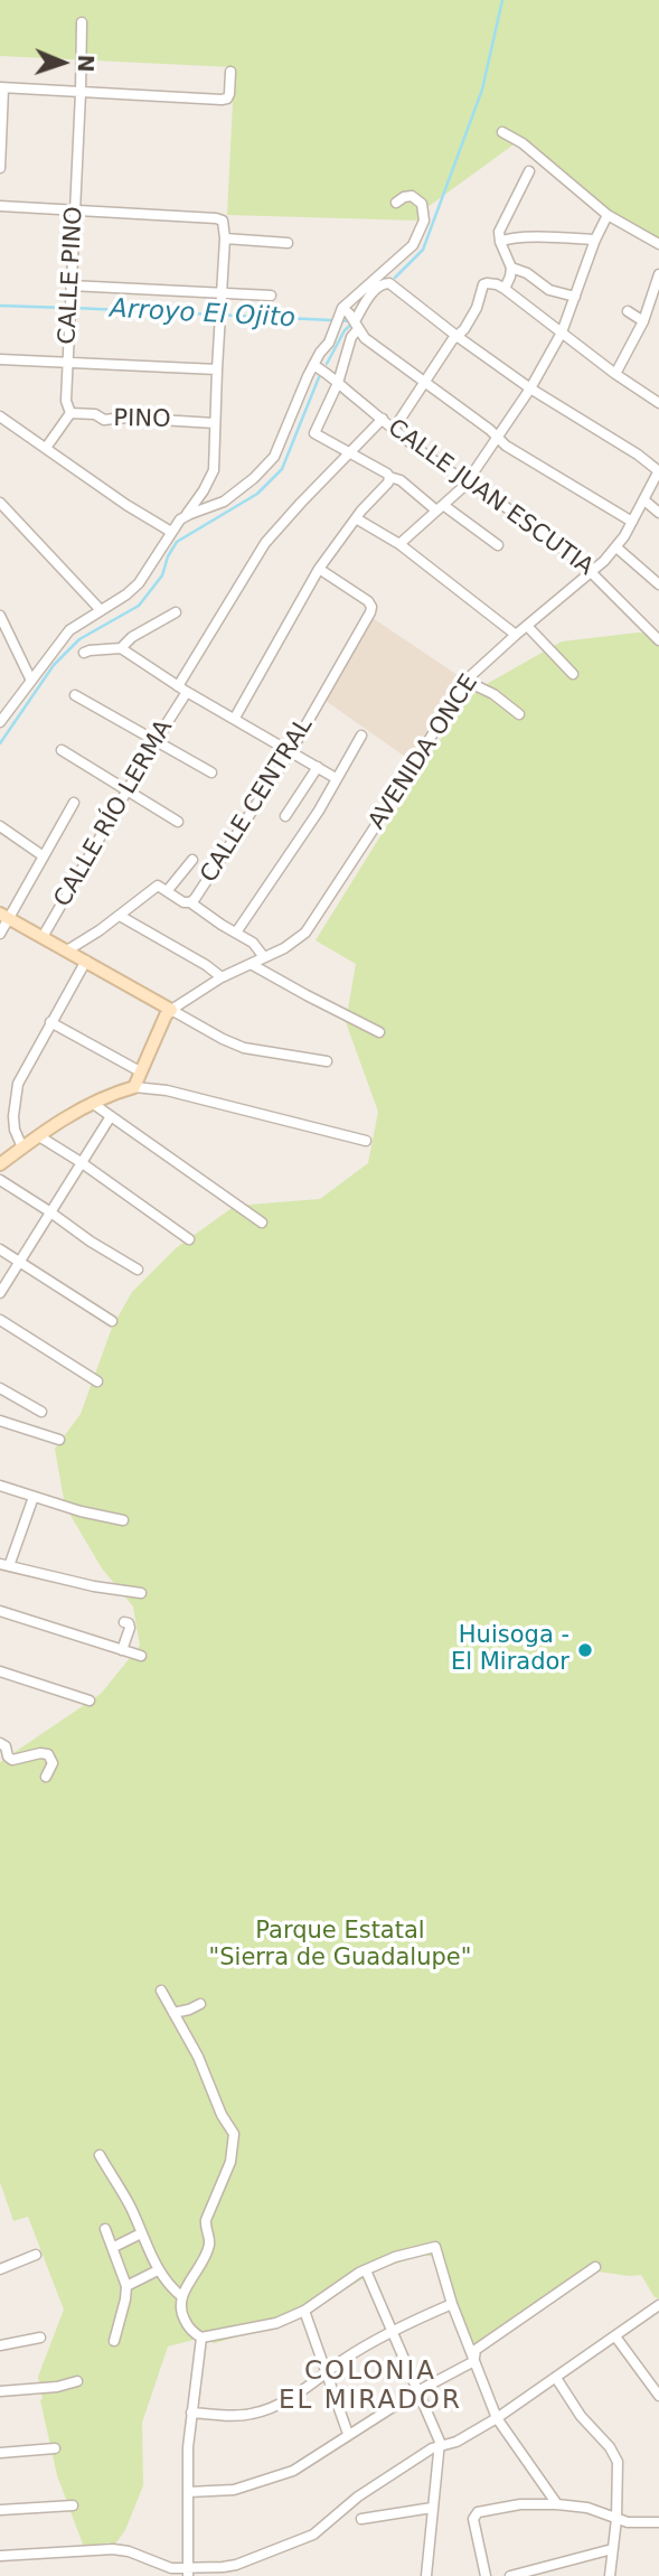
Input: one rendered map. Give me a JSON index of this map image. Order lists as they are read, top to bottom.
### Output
{
  "streets": {
    "street": [
      "CALLE PINO",
      "PINO",
      "CALLE JUAN ESCUTIA",
      "AVENIDA ONCE",
      "CALLE CENTRAL",
      "CALLE RÍO LERMA"
    ]
  },
  "crossings": [
    ["CALLE PINO", "PINO"],
    ["CALLE JUAN ESCUTIA", "AVENIDA ONCE"],
    ["CALLE JUAN ESCUTIA", "CALLE RÍO LERMA"]
  ],
  "districts": ["COLONIA EL MIRADOR"],
  "water": ["Arroyo El Ojito"],
  "parks": ["Parque Estatal \"Sierra de Guadalupe\""],
  "places": ["Huisoga - El Mirador"],
  "north": "right"
}
